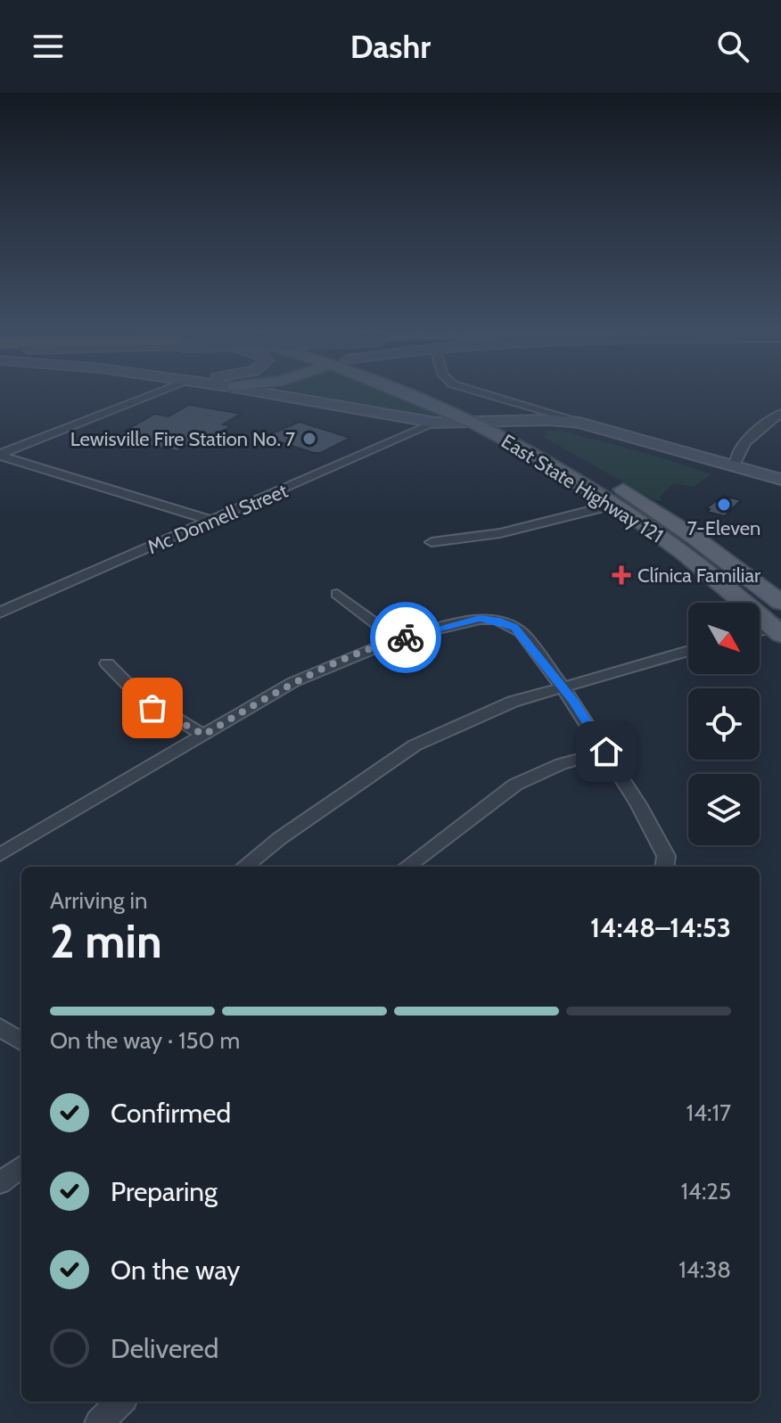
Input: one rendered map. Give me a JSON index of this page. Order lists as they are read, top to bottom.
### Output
{
  "streets": {
    "main road": ["East State Highway 121"],
    "street": ["Mc Donnell Street"]
  },
  "places": {
    "other": ["Lewisville Fire Station No. 7", "7-Eleven"],
    "health": ["Clínica Familiar"]
  },
  "north": "bottom right",
  "page": {
    "header": "Dashr",
    "heading": ["2 min", "Arriving in", "14:48–14:53"],
    "bar": "On the way · 150 m",
    "list": [
      ["Confirmed", "14:17"],
      ["Preparing", "14:25"],
      ["On the way", "14:38"],
      "Delivered"
    ]
  }
}
